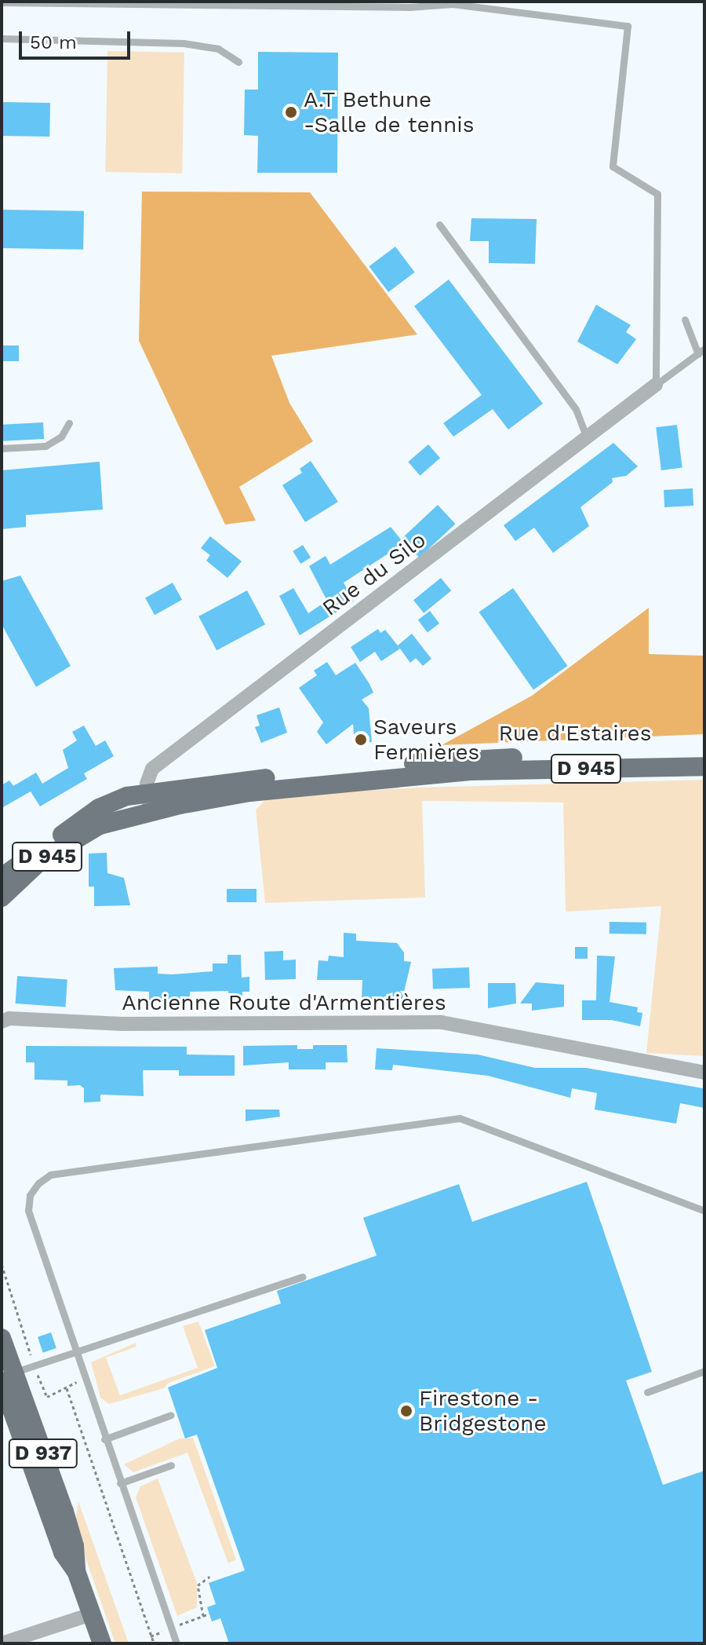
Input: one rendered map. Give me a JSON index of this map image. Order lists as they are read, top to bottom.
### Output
{
  "streets": {
    "main road": ["Rue d'Estaires", "D 945", "D 937"],
    "street": ["Rue du Silo", "Ancienne Route d'Armentières"]
  },
  "crossings": [
    ["Rue du Silo", "Rue d'Estaires"],
    ["Rue du Silo", "D 945"],
    ["Rue d'Estaires", "D 945"]
  ],
  "places": ["A.T Bethune -Salle de tennis", "Saveurs Fermières", "Firestone - Bridgestone"],
  "scale_bar": "50 m"
}
